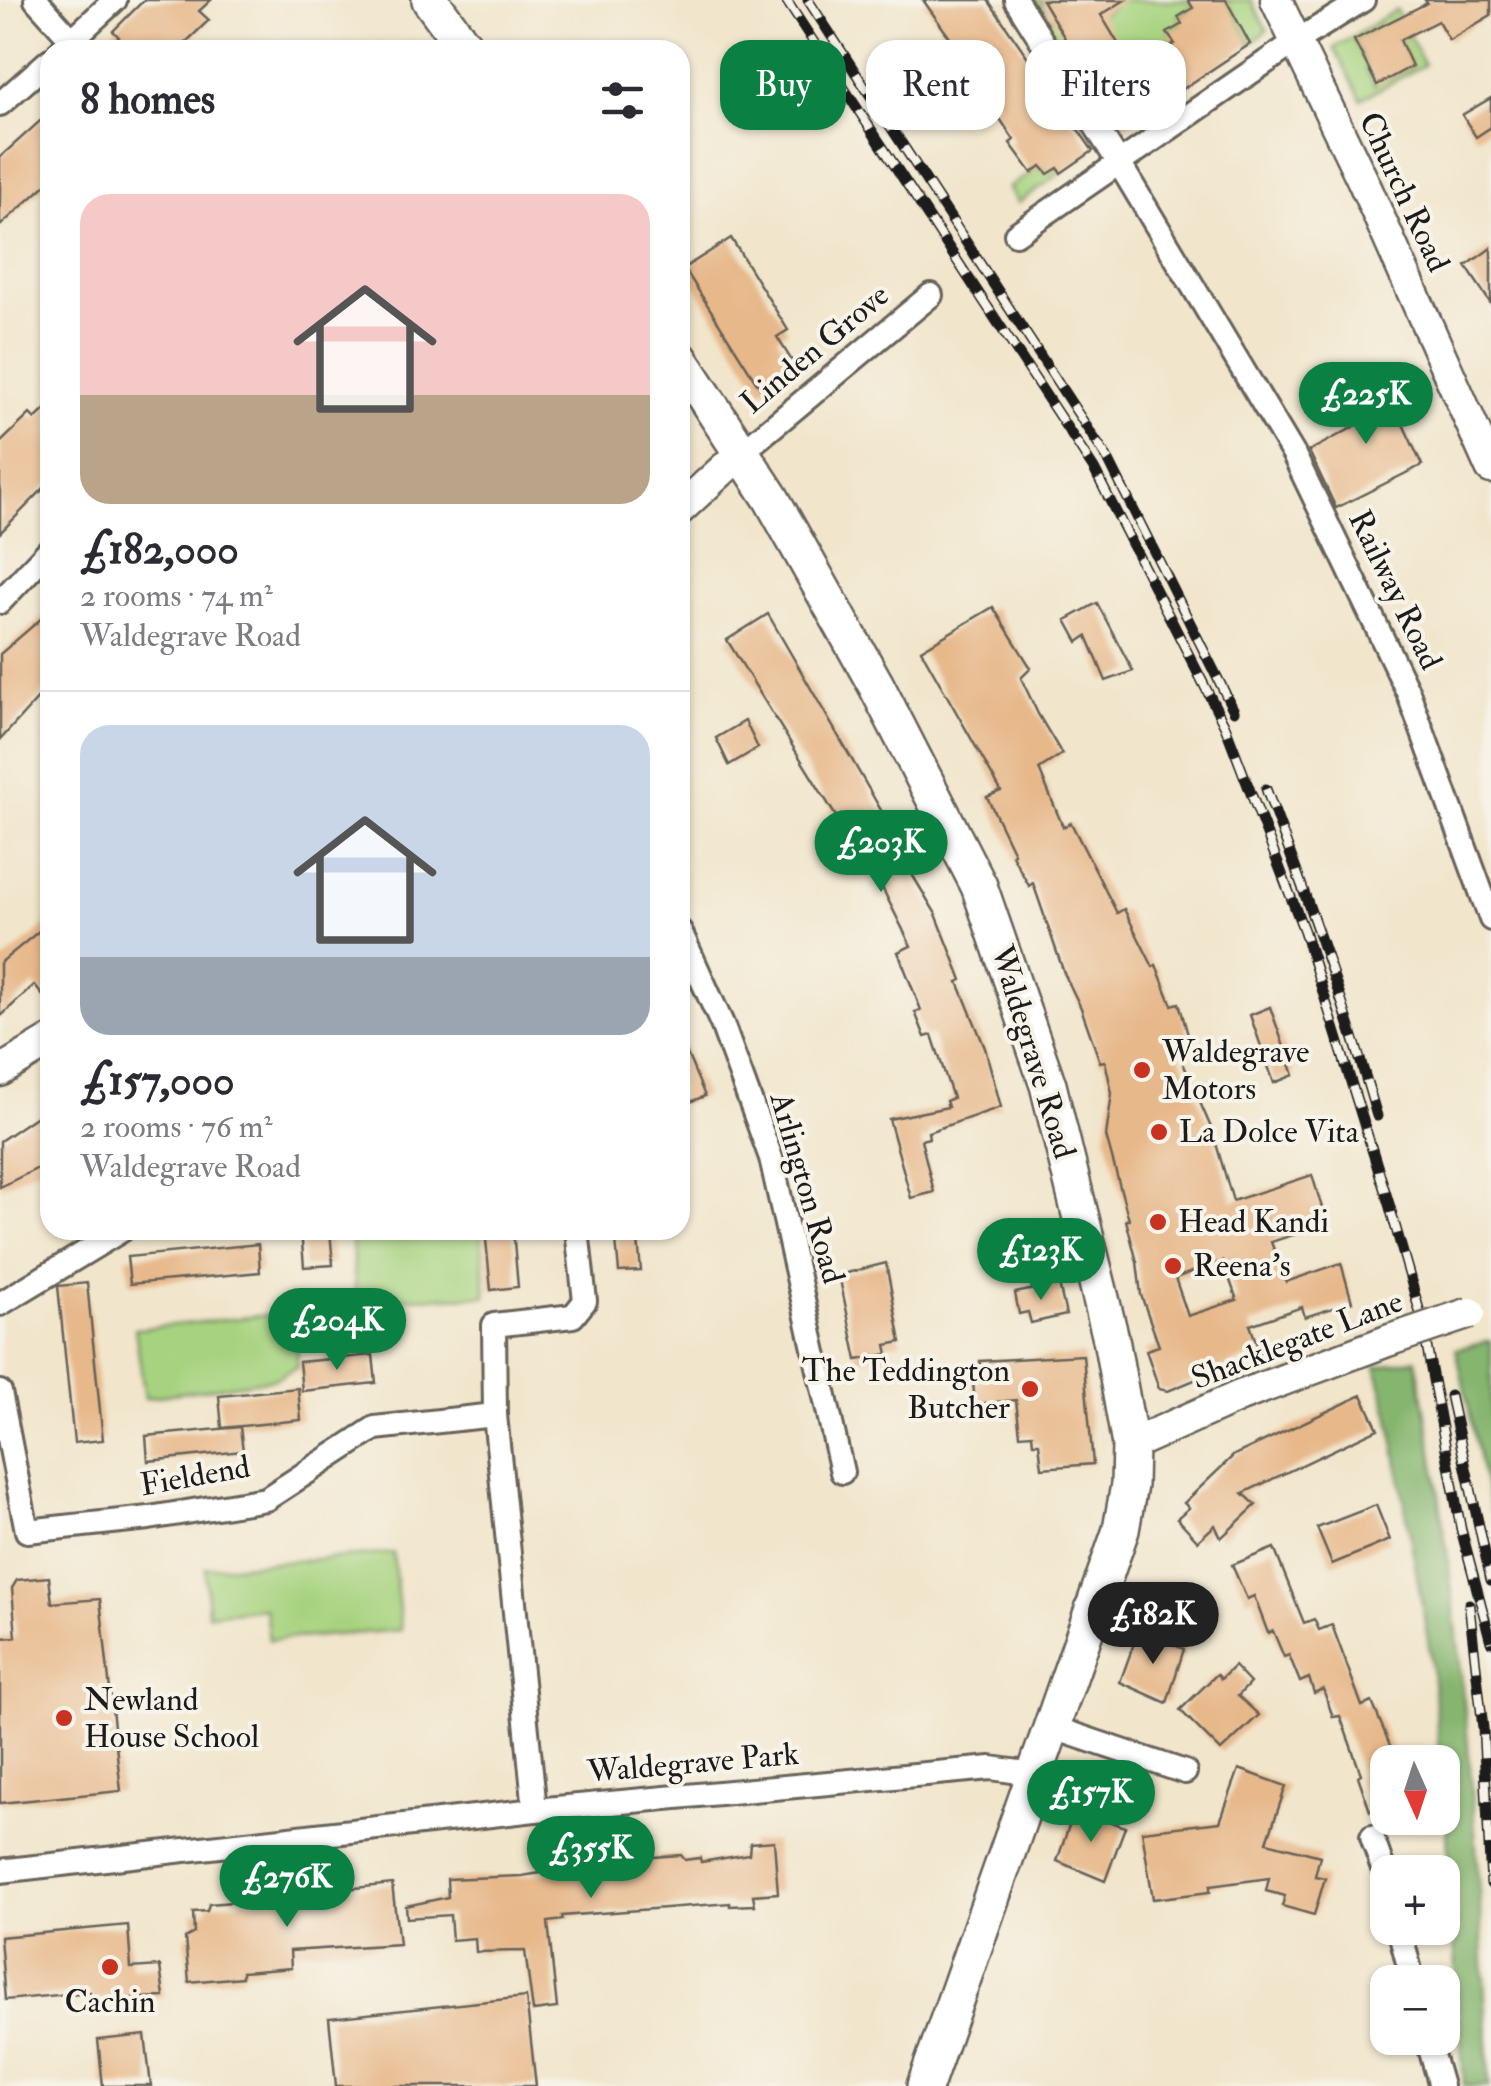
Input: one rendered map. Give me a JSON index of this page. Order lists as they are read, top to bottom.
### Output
{
  "streets": {
    "main road": ["Church Road", "Waldegrave Road", "Shacklegate Lane"],
    "street": [
      "Linden Grove",
      "Railway Road",
      "Arlington Road",
      "Fieldend",
      "Waldegrave Park"
    ]
  },
  "crossings": [
    ["Linden Grove", "Waldegrave Road"],
    ["Waldegrave Road", "Shacklegate Lane"],
    ["Waldegrave Road", "Waldegrave Park"]
  ],
  "places": [
    "Waldegrave Motors",
    "La Dolce Vita",
    "Head Kandi",
    "Reena's",
    "The Teddington Butcher",
    "Newland House School",
    "Cachin"
  ],
  "north": "bottom",
  "page": {
    "chip": ["Buy", "Rent", "Filters"],
    "heading": "8 homes",
    "list": [
      {
        "name": "£182,000",
        "note": "2 rooms · 74 m² · Waldegrave Road"
      },
      {
        "name": "£157,000",
        "note": "2 rooms · 76 m² · Waldegrave Road"
      }
    ],
    "price": [
      "£225K",
      "£203K",
      "£123K",
      "£204K",
      "£182K",
      "£157K",
      "£355K",
      "£276K"
    ],
    "map_buttons": ["+", "−"]
  }
}
